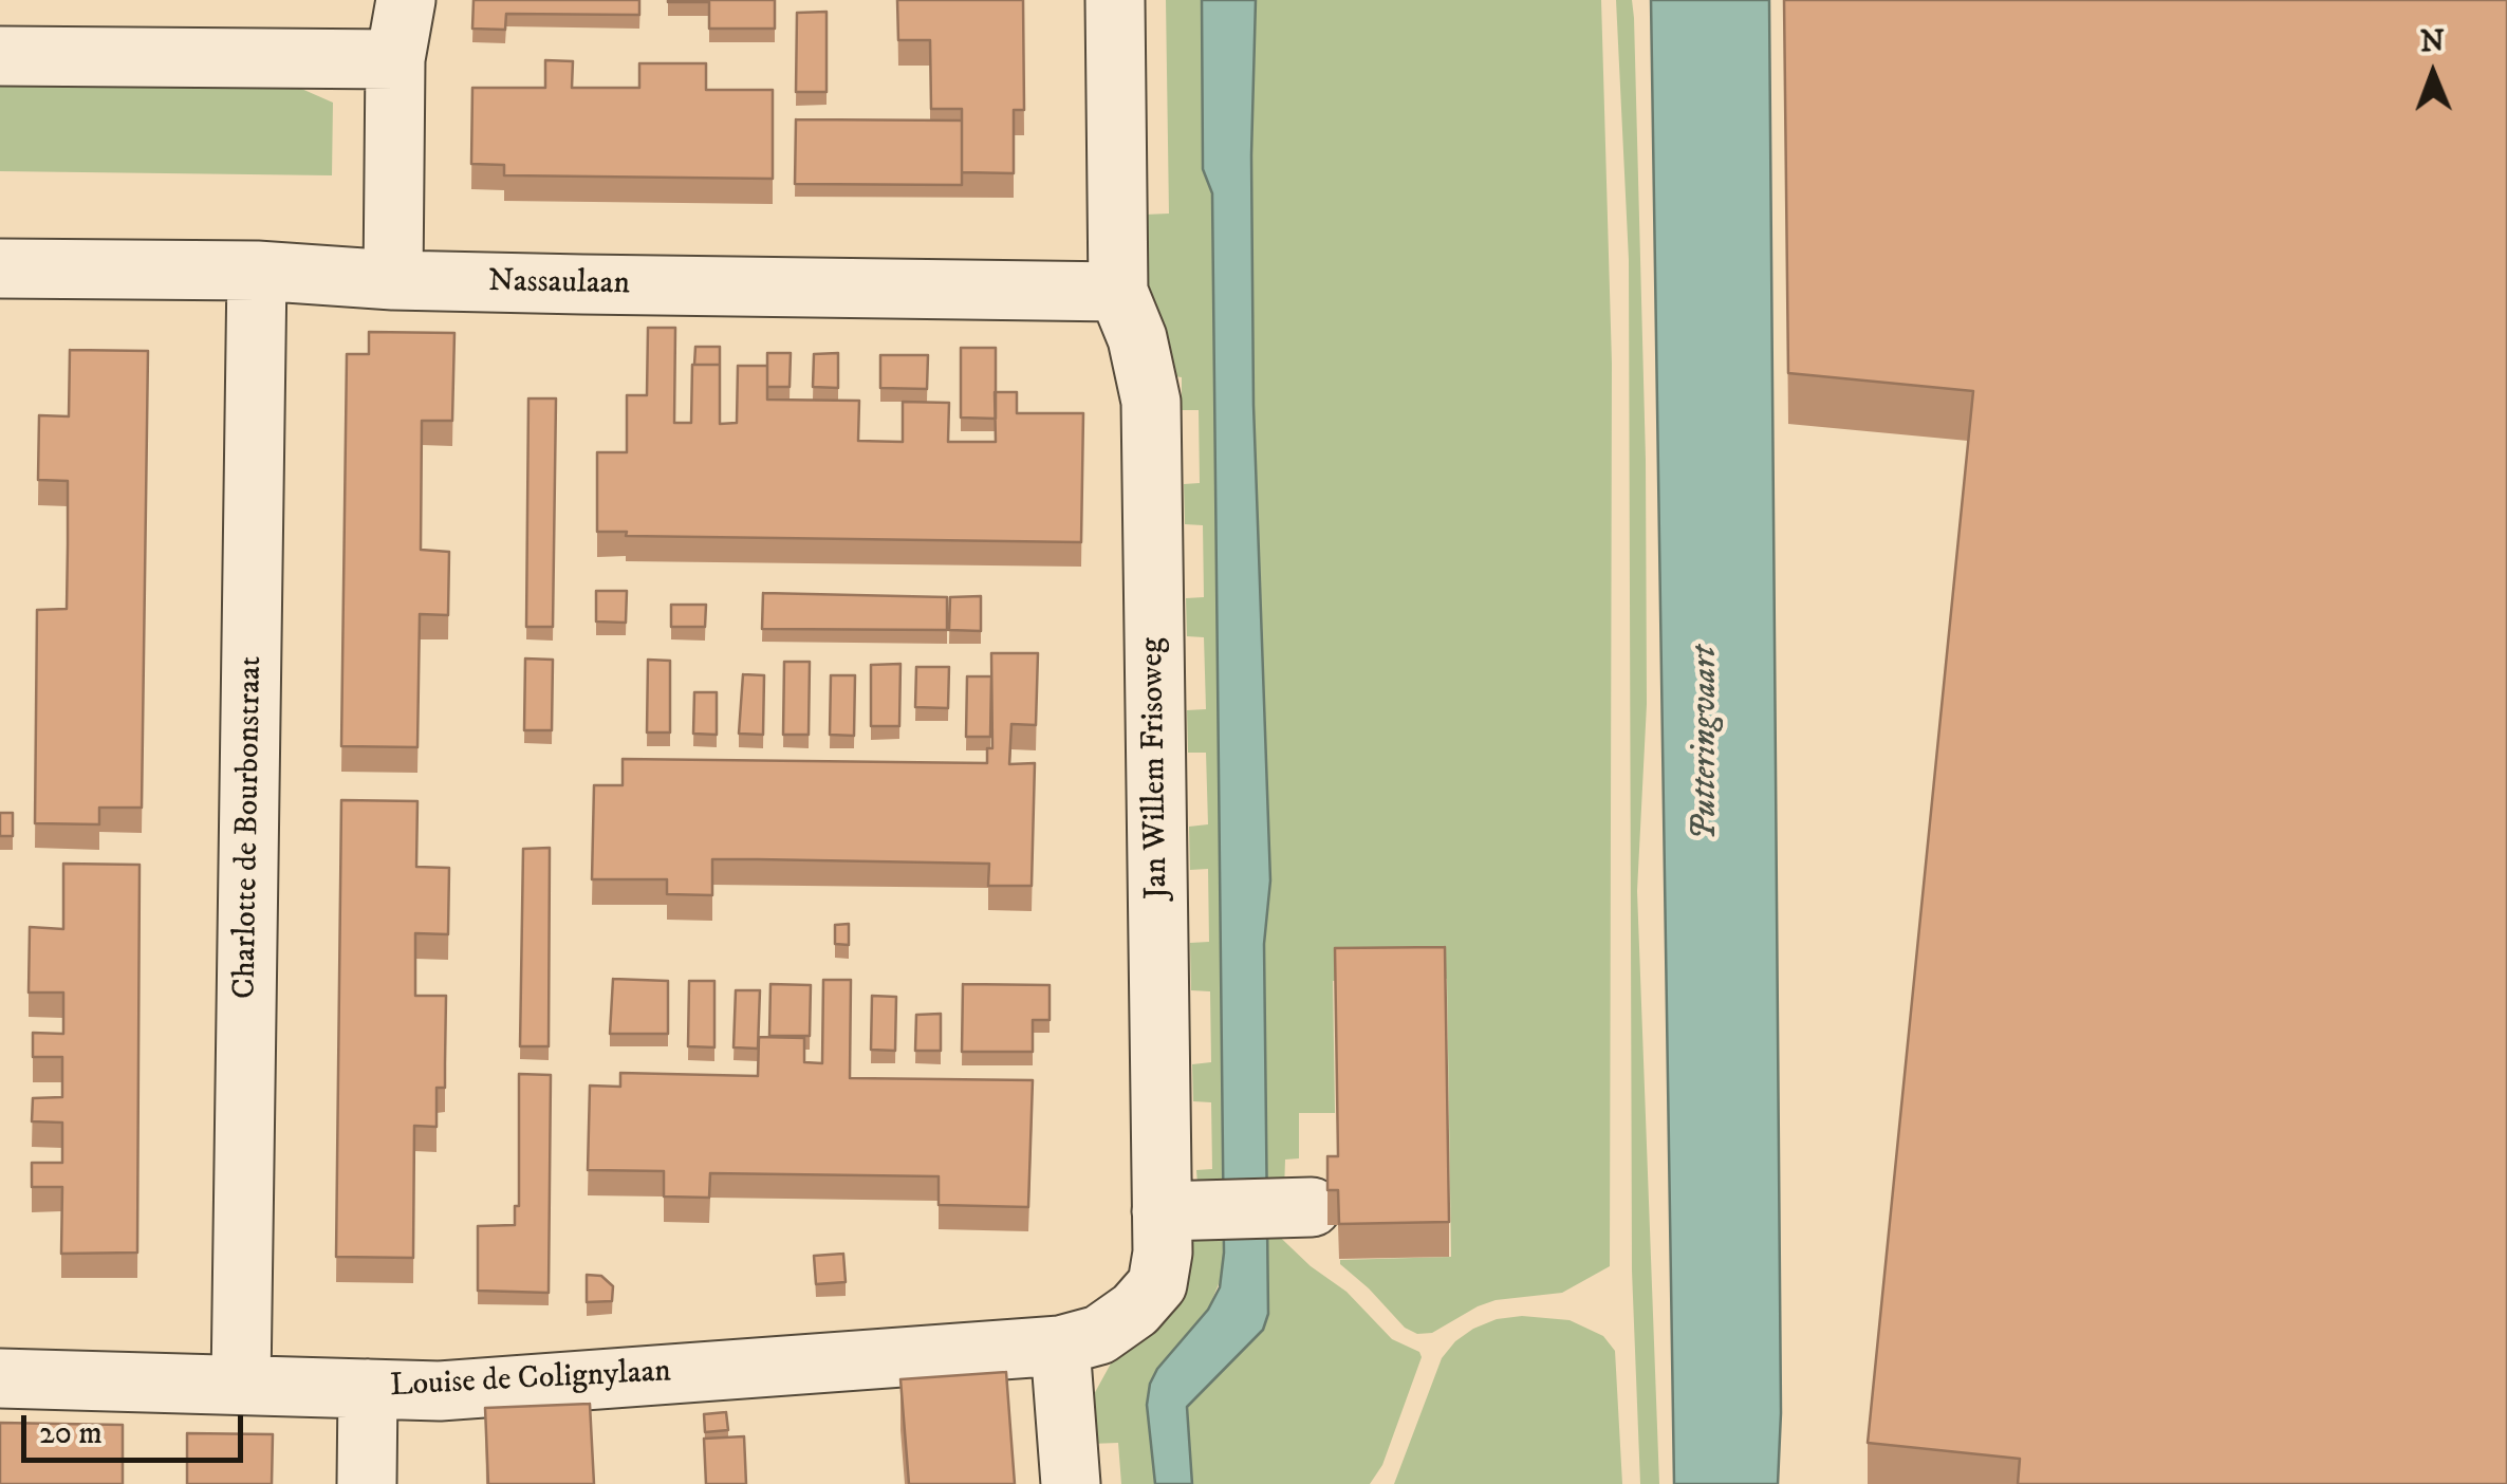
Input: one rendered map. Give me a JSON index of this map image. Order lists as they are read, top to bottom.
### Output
{
  "streets": {
    "street": [
      "Nassaulaan",
      "Jan Willem Frisoweg",
      "Charlotte de Bourbonstraat",
      "Louise de Colignylaan"
    ]
  },
  "crossings": [
    ["Nassaulaan", "Jan Willem Frisoweg"],
    ["Nassaulaan", "Charlotte de Bourbonstraat"],
    ["Jan Willem Frisoweg", "Louise de Colignylaan"],
    ["Charlotte de Bourbonstraat", "Louise de Colignylaan"]
  ],
  "water": ["Putteringvaart"],
  "scale_bar": "20 m",
  "north": "top"
}
